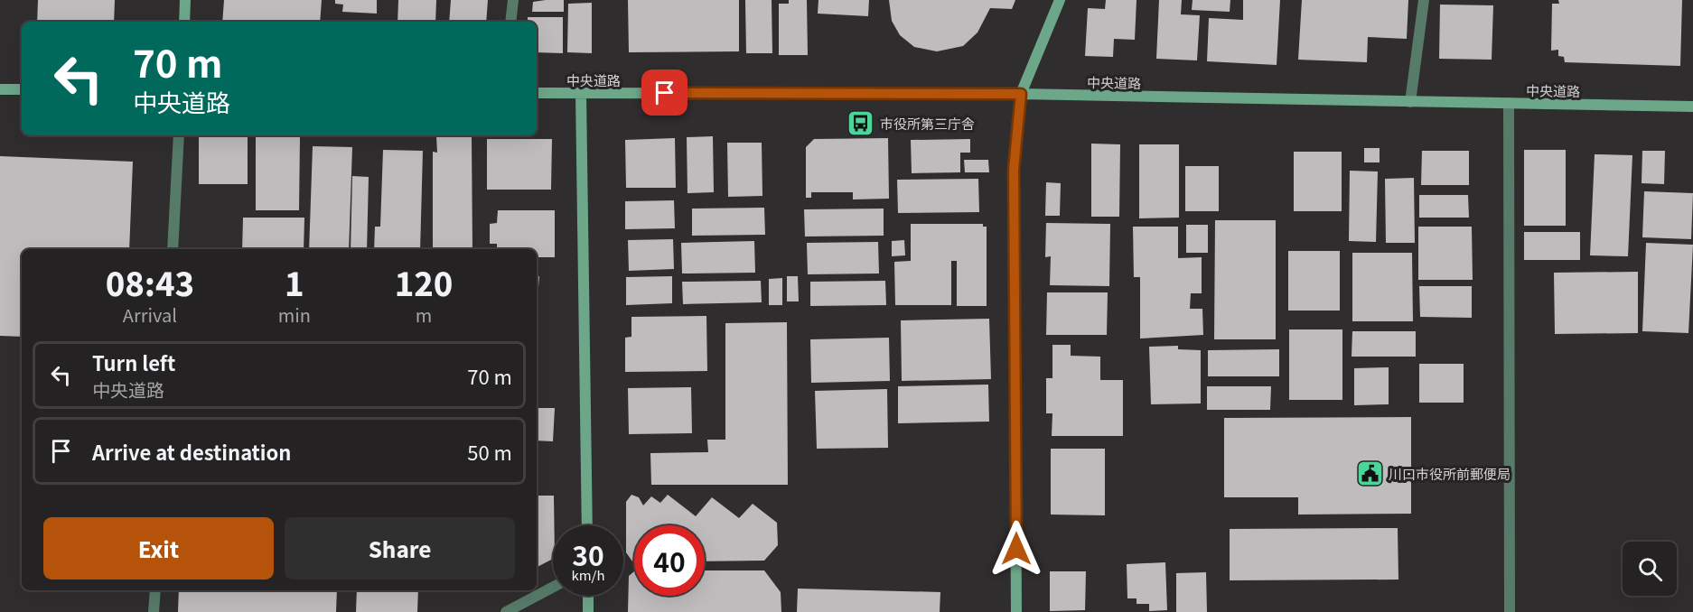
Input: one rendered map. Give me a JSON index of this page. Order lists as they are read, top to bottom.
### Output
{
  "streets": {
    "main road": ["中央道路"]
  },
  "places": {
    "bus stop": ["市役所第三庁舎"],
    "public building": ["川口市役所前郵便局"]
  },
  "page": {
    "turn": ["70 m", "中央道路"],
    "eta": [
      "08:43",
      "Arrival",
      "1",
      "min",
      "120",
      "m"
    ],
    "list": [
      {
        "name": "Turn left",
        "note": "中央道路",
        "value": "70 m"
      },
      {
        "name": "Arrive at destination",
        "value": "50 m"
      }
    ],
    "buttons": ["Exit", "Share"],
    "speed": "30 km/h",
    "limit": "40"
  }
}
